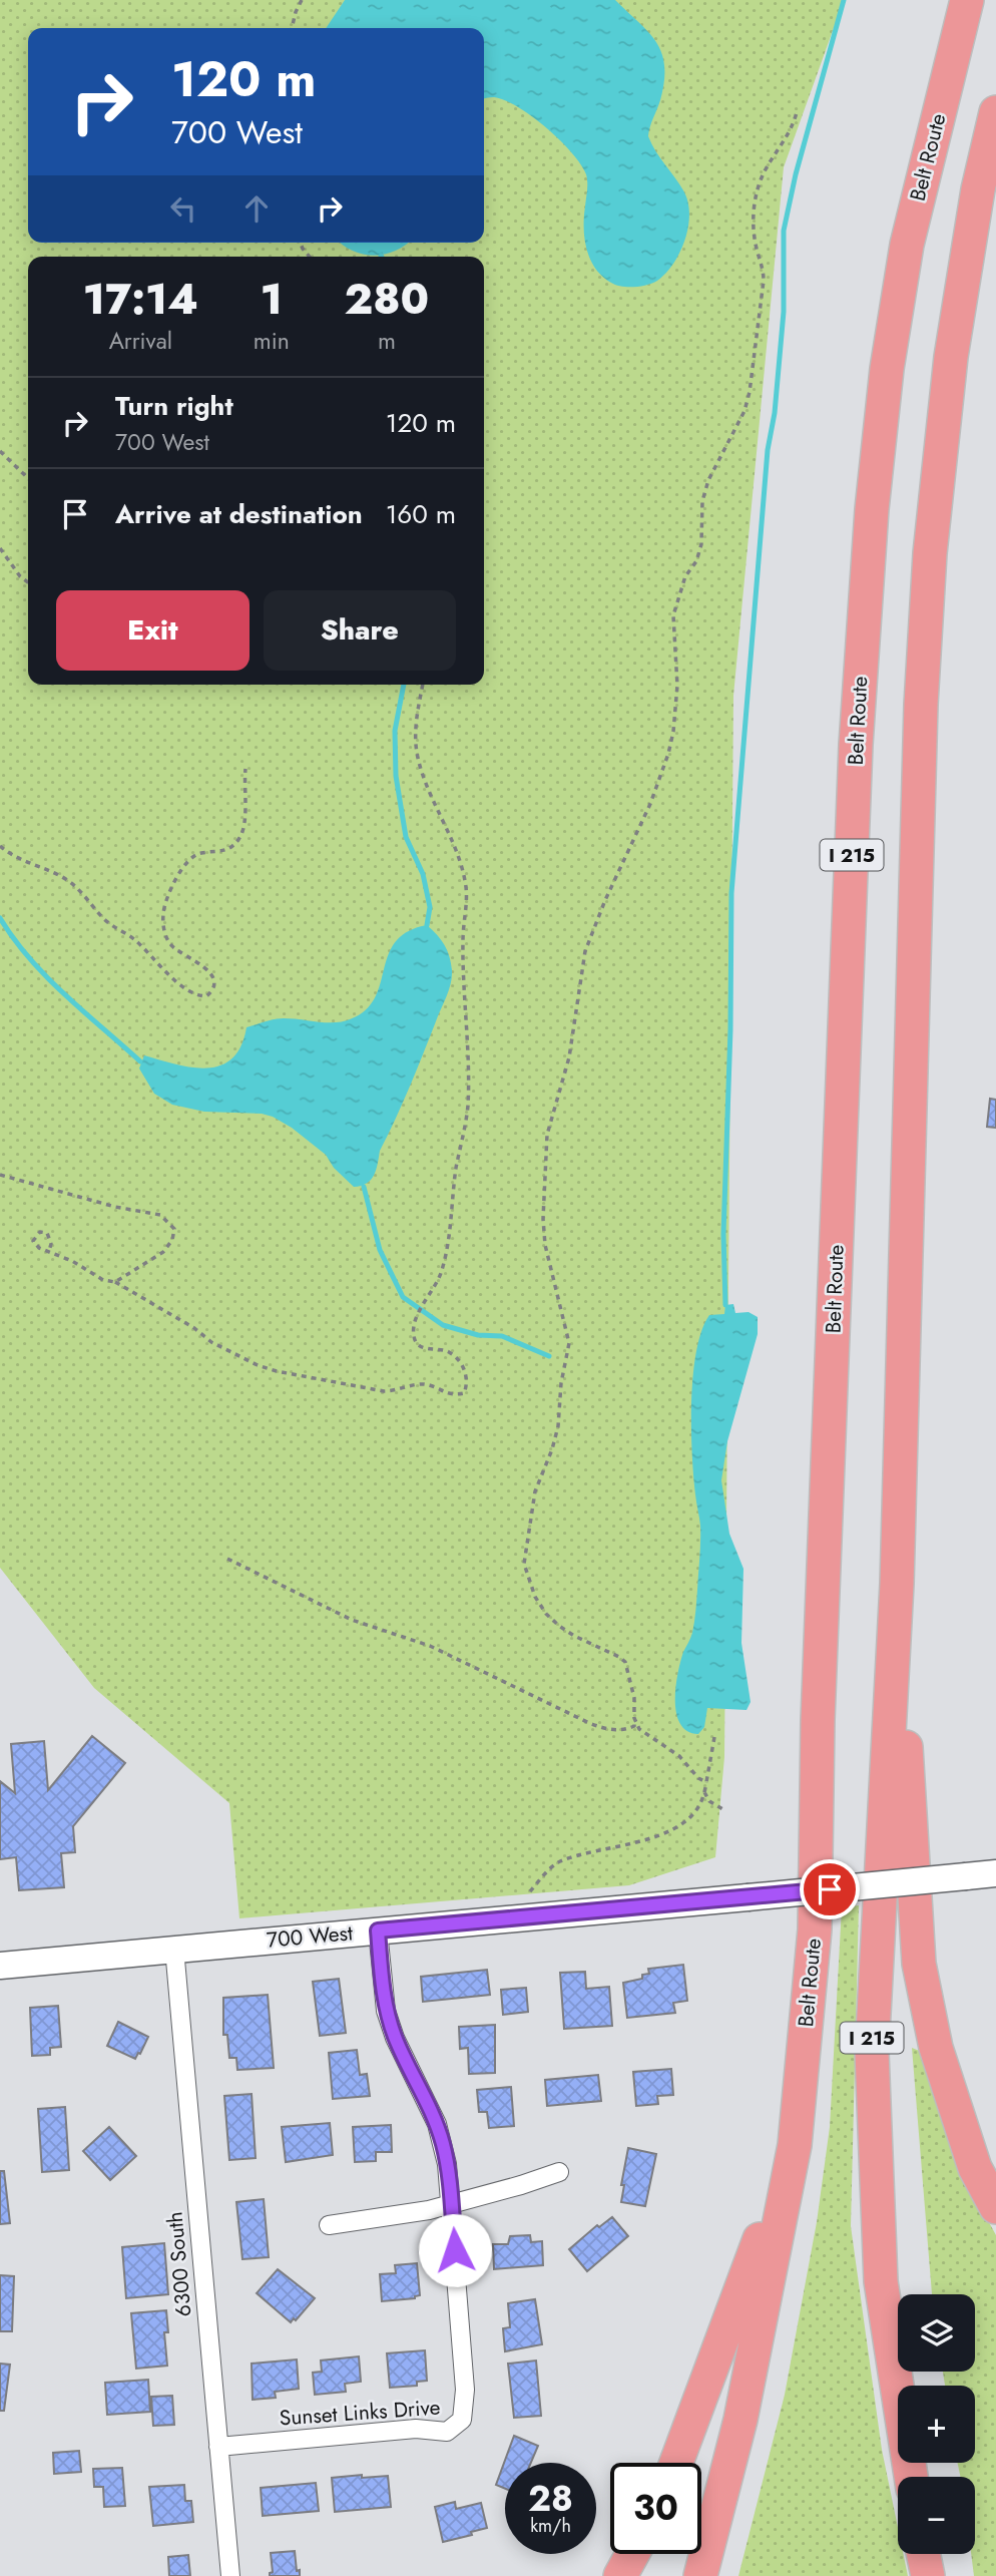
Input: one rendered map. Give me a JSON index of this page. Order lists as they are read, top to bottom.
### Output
{
  "streets": {
    "highway": ["Belt Route", "I 215"],
    "main road": ["700 West"],
    "street": ["6300 South", "Sunset Links Drive"]
  },
  "crossings": [
    ["700 West", "6300 South"],
    ["700 West", "Sunset Links Drive"],
    ["6300 South", "Sunset Links Drive"]
  ],
  "page": {
    "turn": ["120 m", "700 West"],
    "eta": [
      "17:14",
      "Arrival",
      "1",
      "min",
      "280",
      "m"
    ],
    "list": [
      {
        "name": "Turn right",
        "note": "700 West",
        "value": "120 m"
      },
      {
        "name": "Arrive at destination",
        "value": "160 m"
      }
    ],
    "buttons": ["Exit", "Share"],
    "map_buttons": ["+", "−"],
    "speed": "28 km/h",
    "limit": "30"
  }
}
